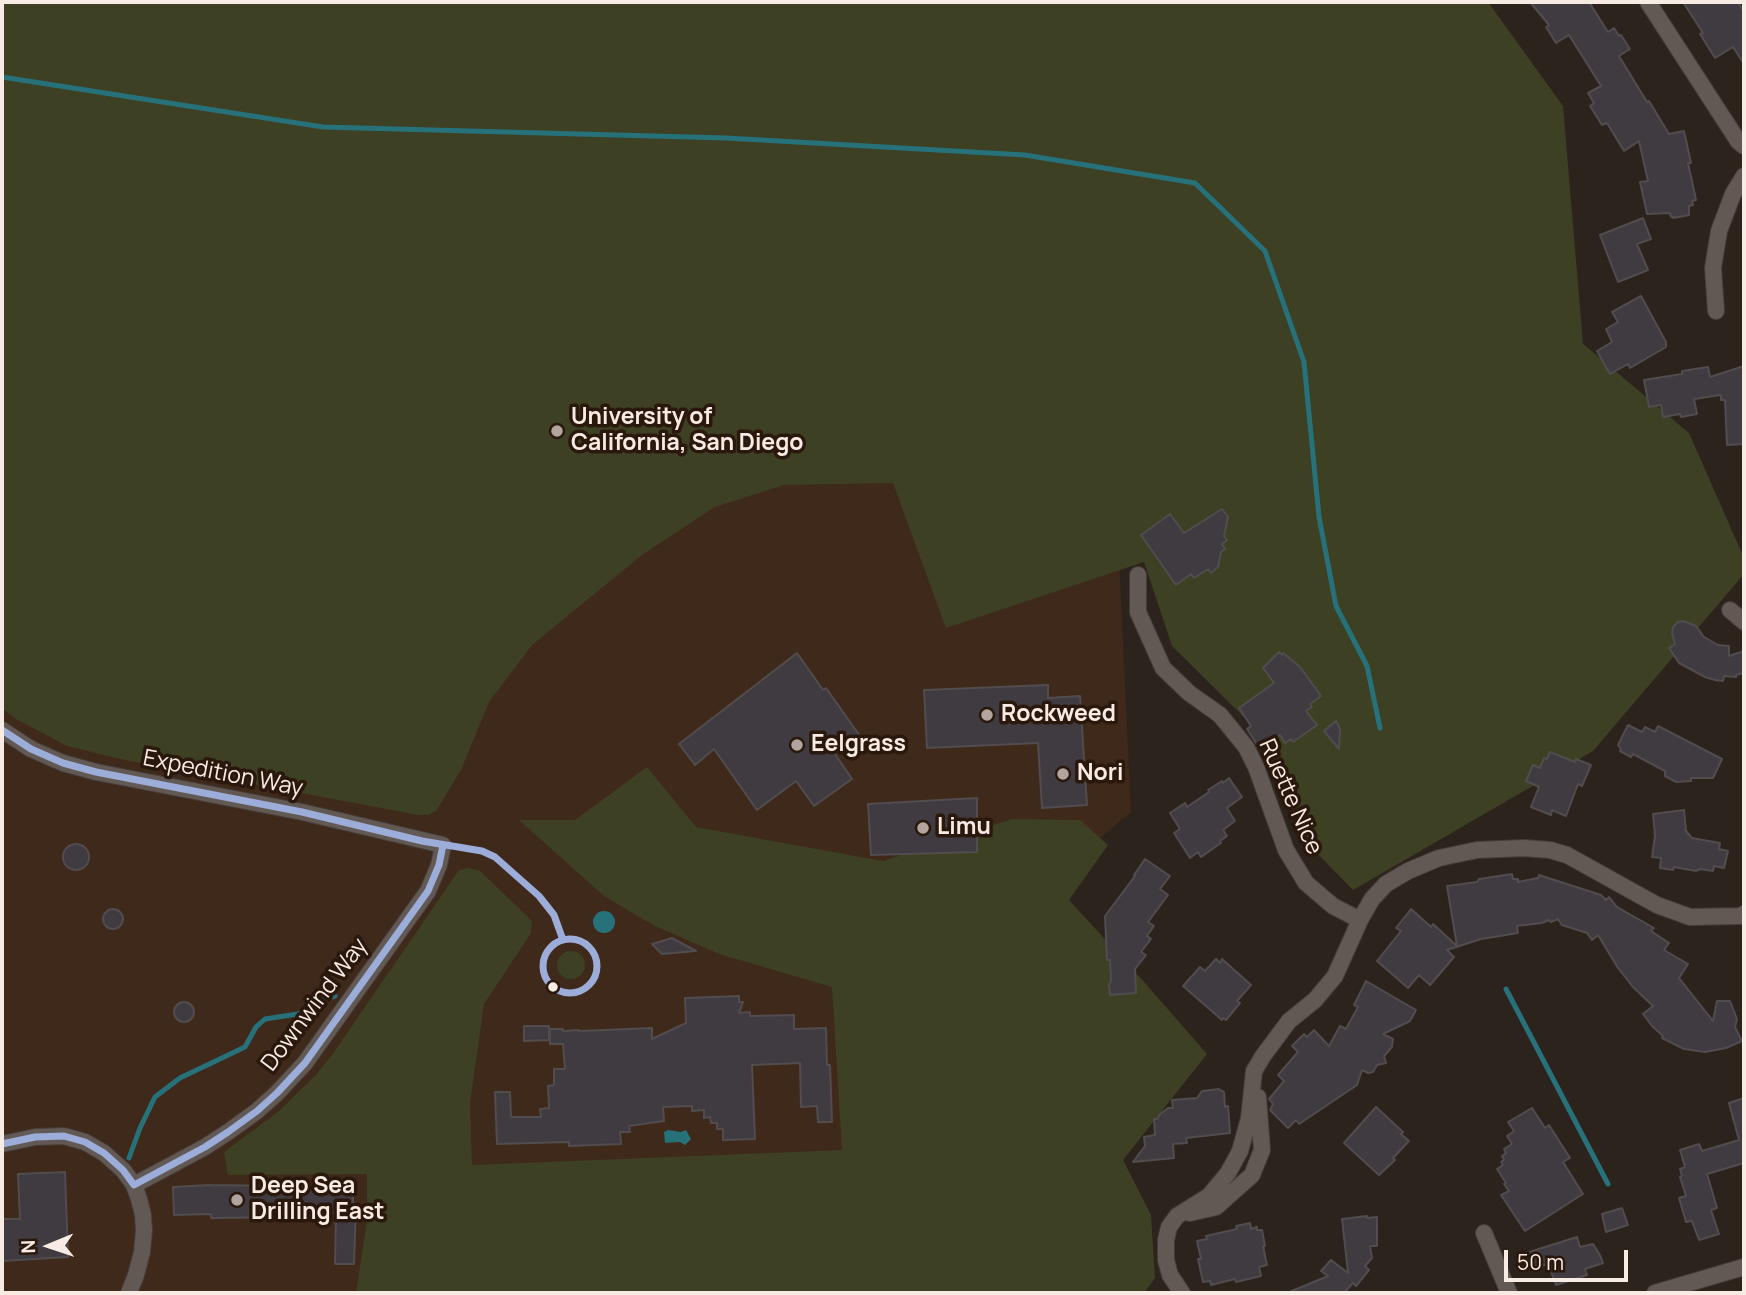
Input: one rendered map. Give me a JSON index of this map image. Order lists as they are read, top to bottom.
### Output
{
  "streets": {
    "street": ["Expedition Way", "Ruette Nice", "Downwind Way"]
  },
  "crossings": [
    ["Expedition Way", "Downwind Way"]
  ],
  "places": [
    "University of California, San Diego",
    "Rockweed",
    "Eelgrass",
    "Nori",
    "Limu",
    "Deep Sea Drilling East"
  ],
  "scale_bar": "50 m",
  "north": "left"
}
